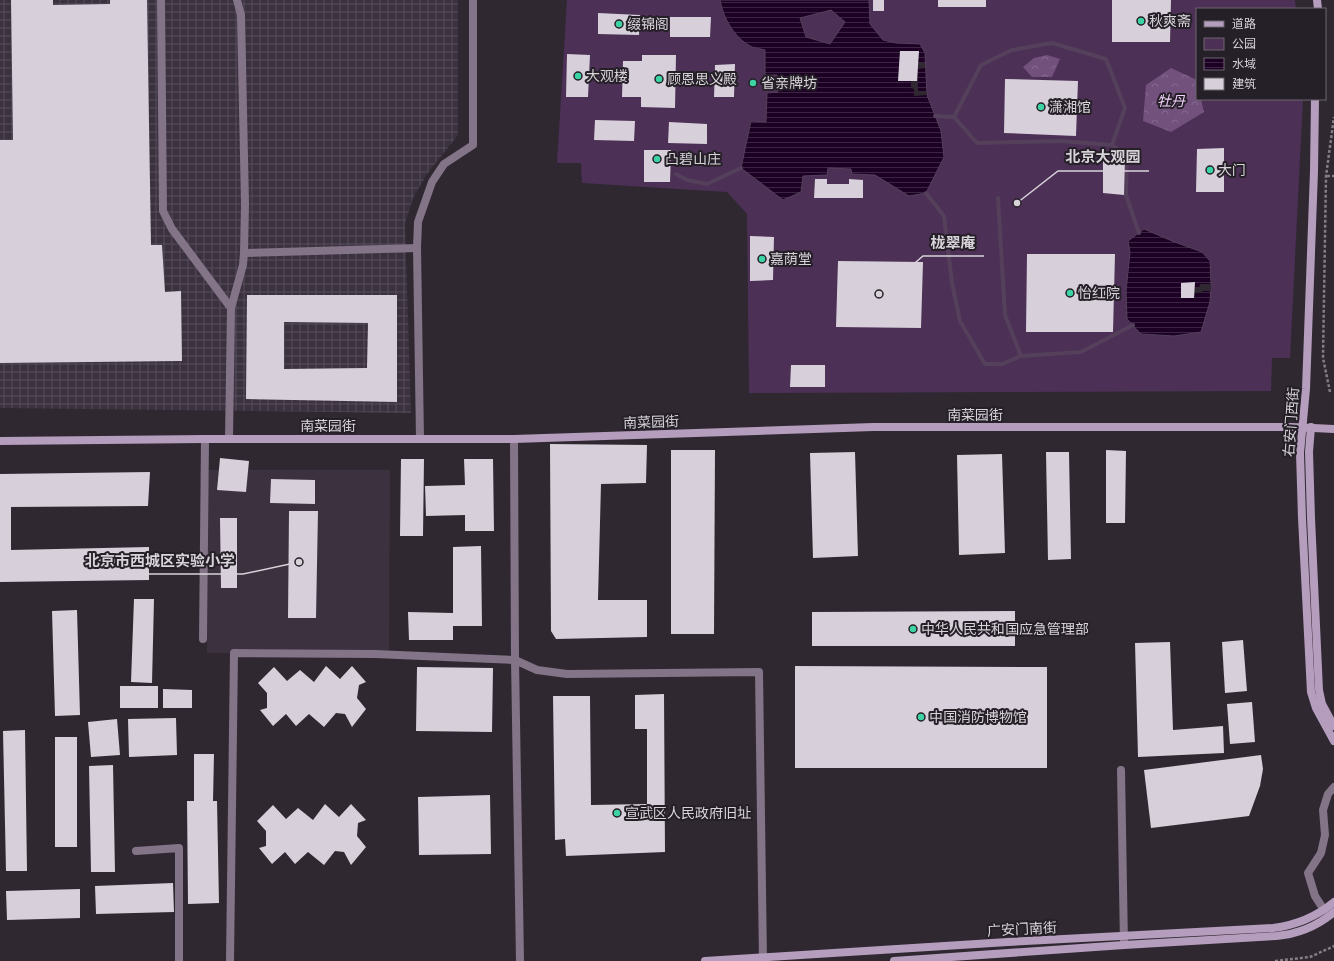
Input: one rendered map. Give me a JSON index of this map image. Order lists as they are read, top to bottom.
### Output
{
  "streets": {
    "street": ["南菜园街", "右安门西街", "广安门南街"]
  },
  "crossings": [
    ["南菜园街", "右安门西街"]
  ],
  "parks": ["牡丹"],
  "places": [
    "秋爽斋",
    "缀锦阁",
    "大观楼",
    "顾恩思义殿",
    "省亲牌坊",
    "潇湘馆",
    "凸碧山庄",
    "大门",
    "北京大观园",
    "嘉荫堂",
    "怡红院",
    "栊翠庵",
    "北京市西城区实验小学",
    "中华人民共和国应急管理部",
    "中国消防博物馆",
    "宣武区人民政府旧址"
  ],
  "legend": [
    "道路",
    "公园",
    "水域",
    "建筑"
  ]
}
